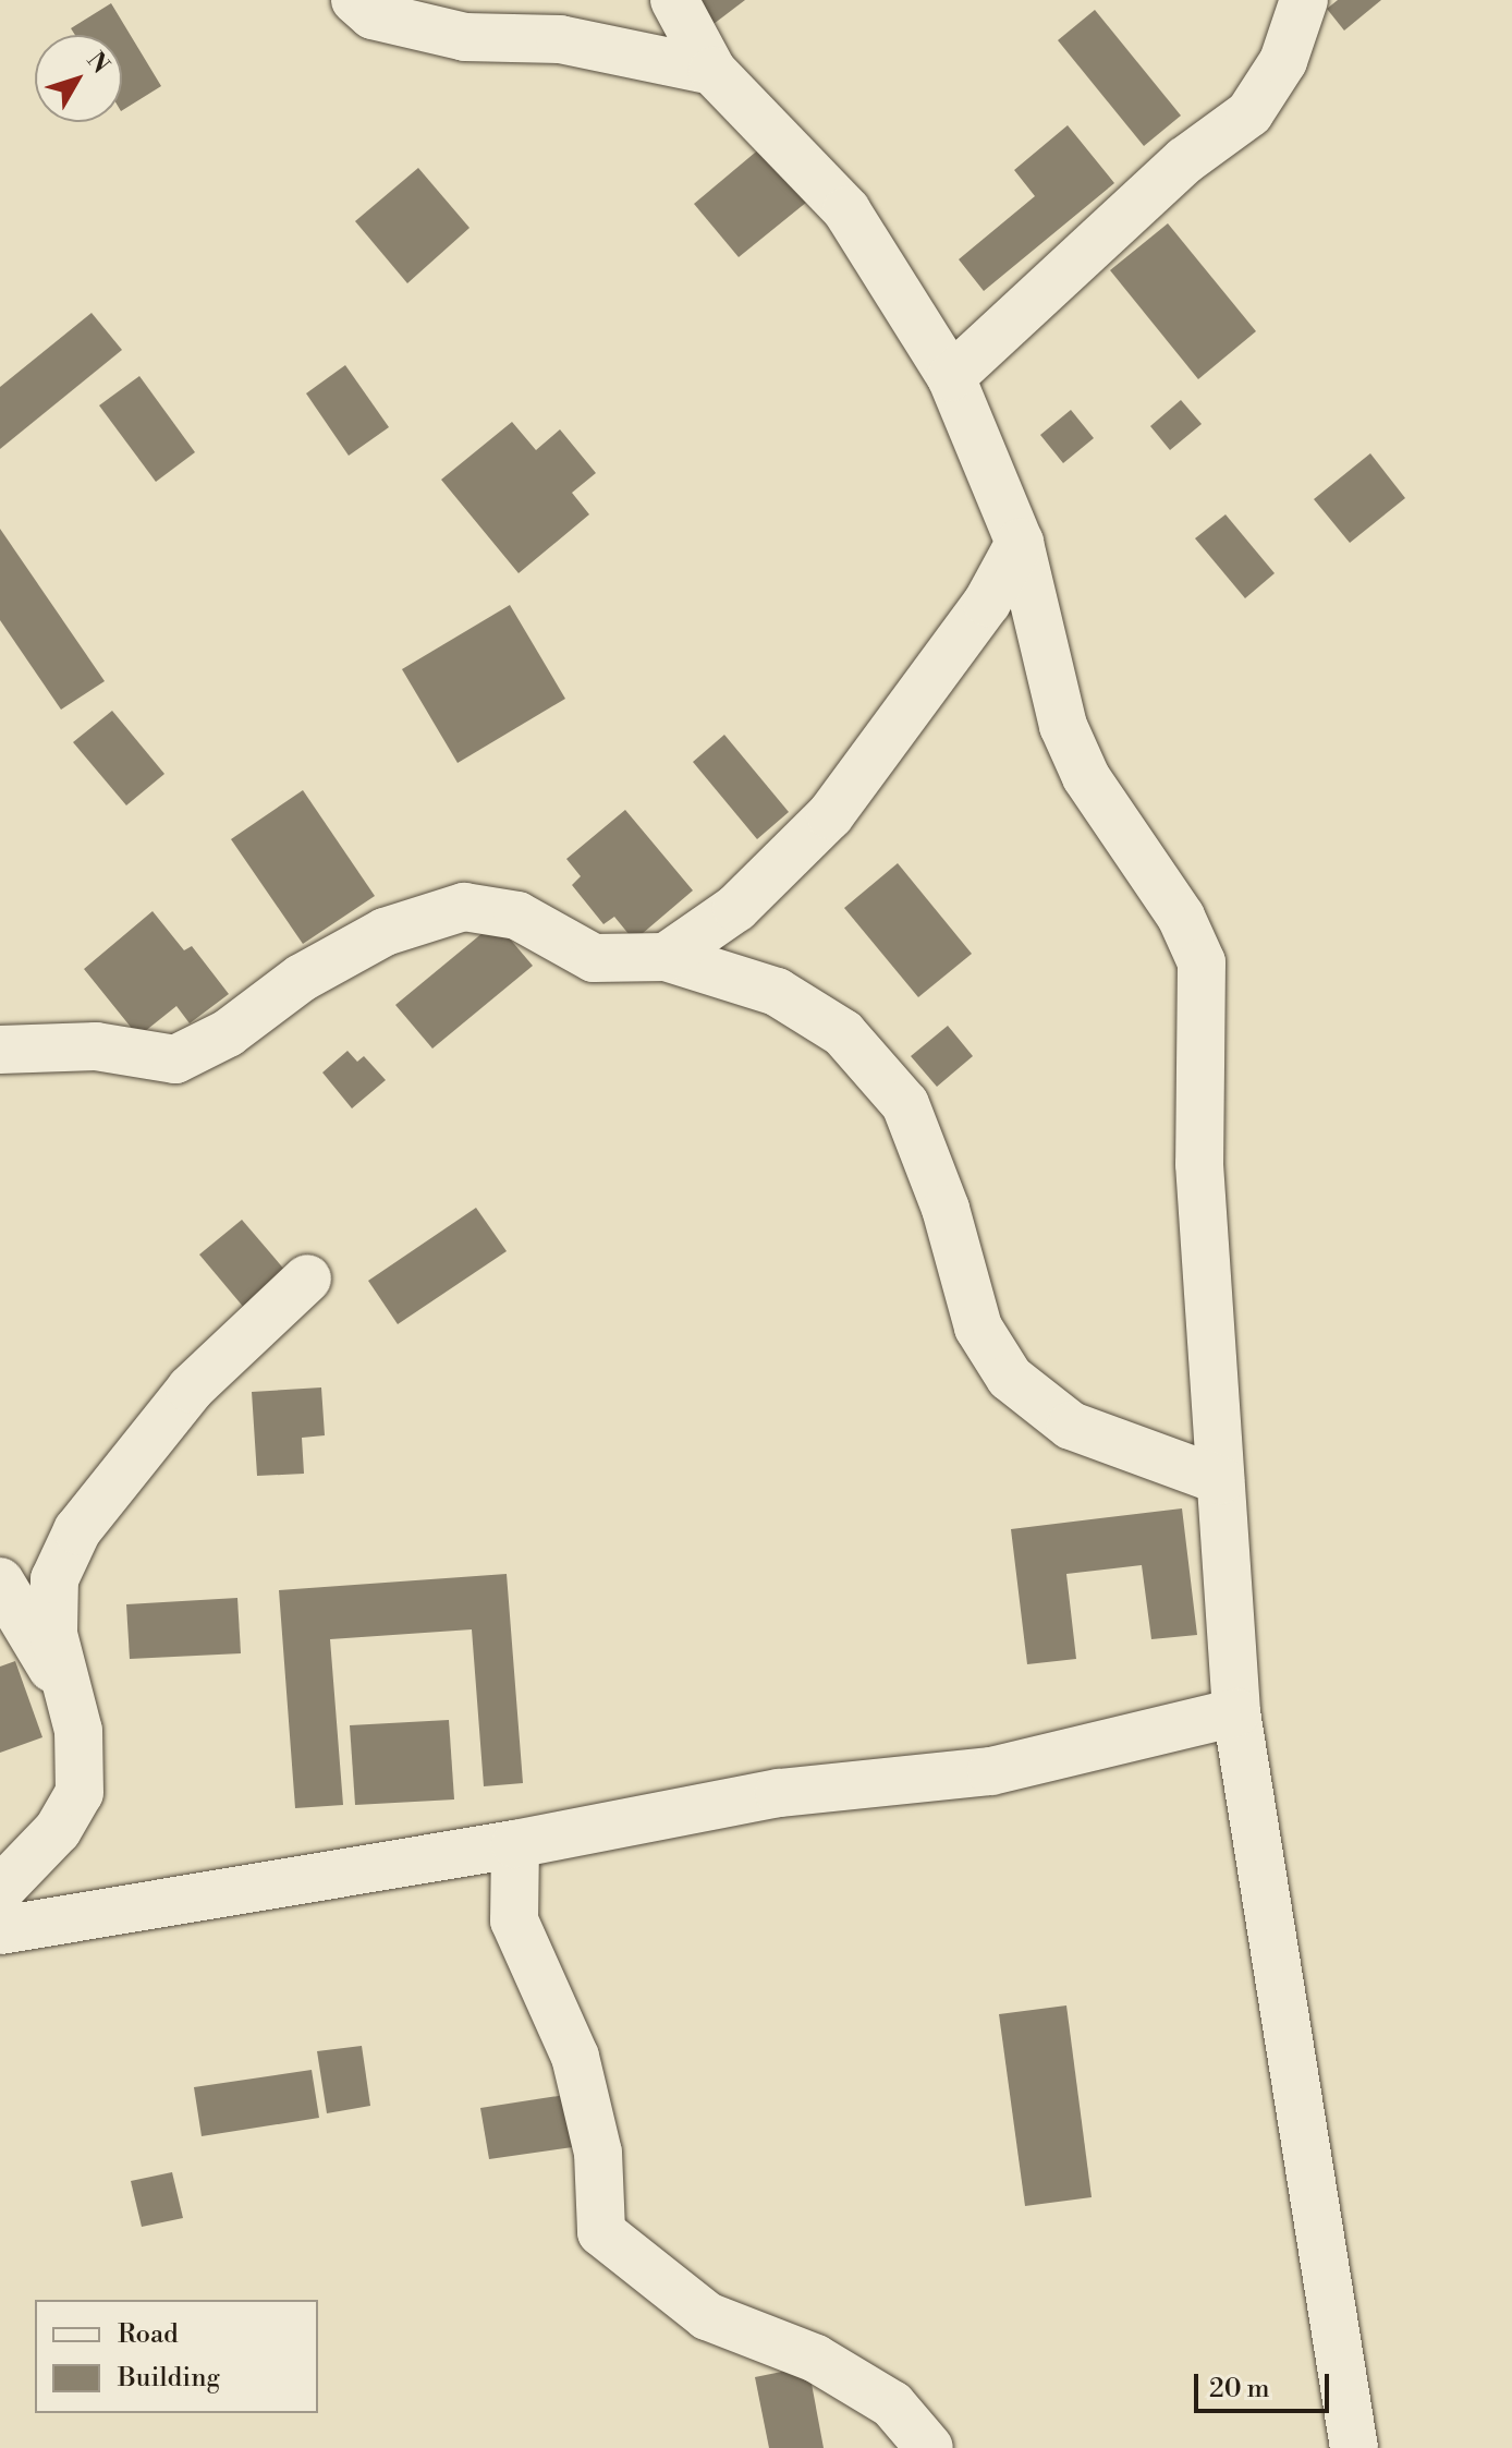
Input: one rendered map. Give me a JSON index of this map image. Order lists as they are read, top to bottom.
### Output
{
  "legend": ["Road", "Building"],
  "scale_bar": "20 m",
  "north": "top right"
}
